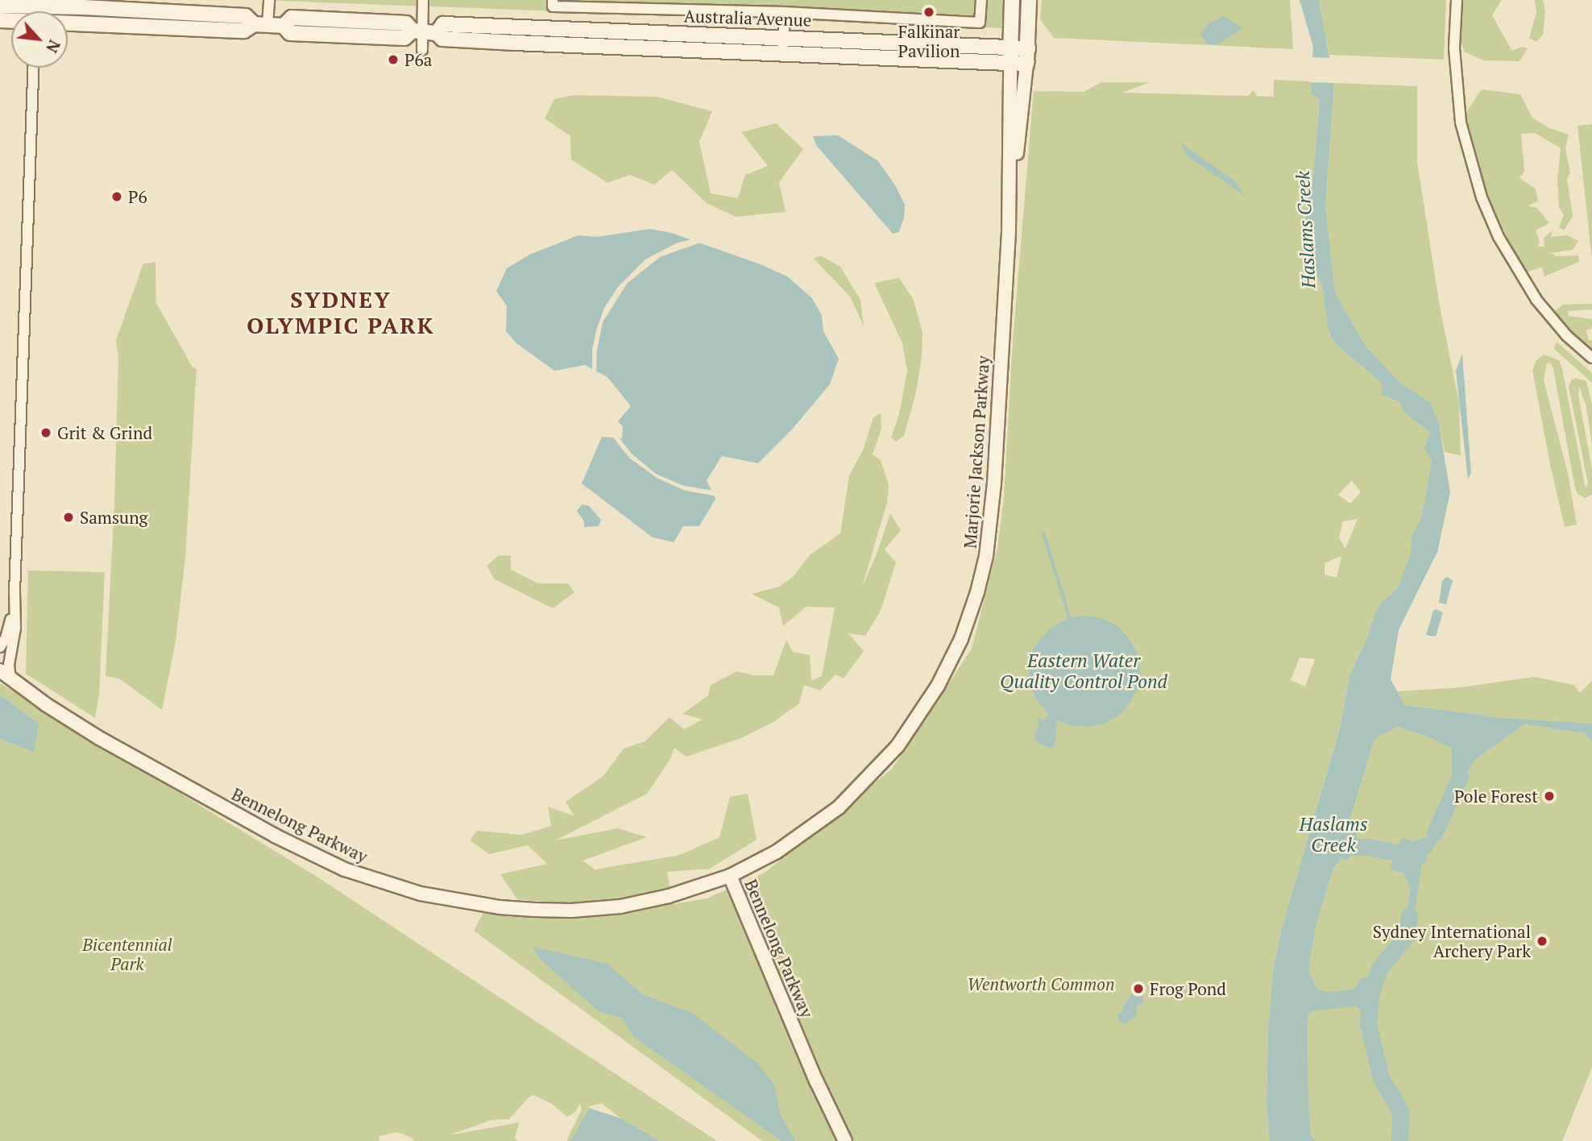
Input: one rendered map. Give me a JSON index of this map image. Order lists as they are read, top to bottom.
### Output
{
  "streets": {
    "main road": ["Australia Avenue"],
    "street": ["Marjorie Jackson Parkway", "Bennelong Parkway"]
  },
  "crossings": [
    ["Australia Avenue", "Marjorie Jackson Parkway"],
    ["Marjorie Jackson Parkway", "Bennelong Parkway"]
  ],
  "districts": ["SYDNEY OLYMPIC PARK"],
  "water": ["Haslams Creek", "Eastern Water Quality Control Pond"],
  "parks": ["Bicentennial Park", "Wentworth Common"],
  "places": [
    "Falkinar Pavilion",
    "P6a",
    "P6",
    "Grit & Grind",
    "Samsung",
    "Pole Forest",
    "Sydney International Archery Park",
    "Frog Pond"
  ],
  "north": "bottom right"
}
